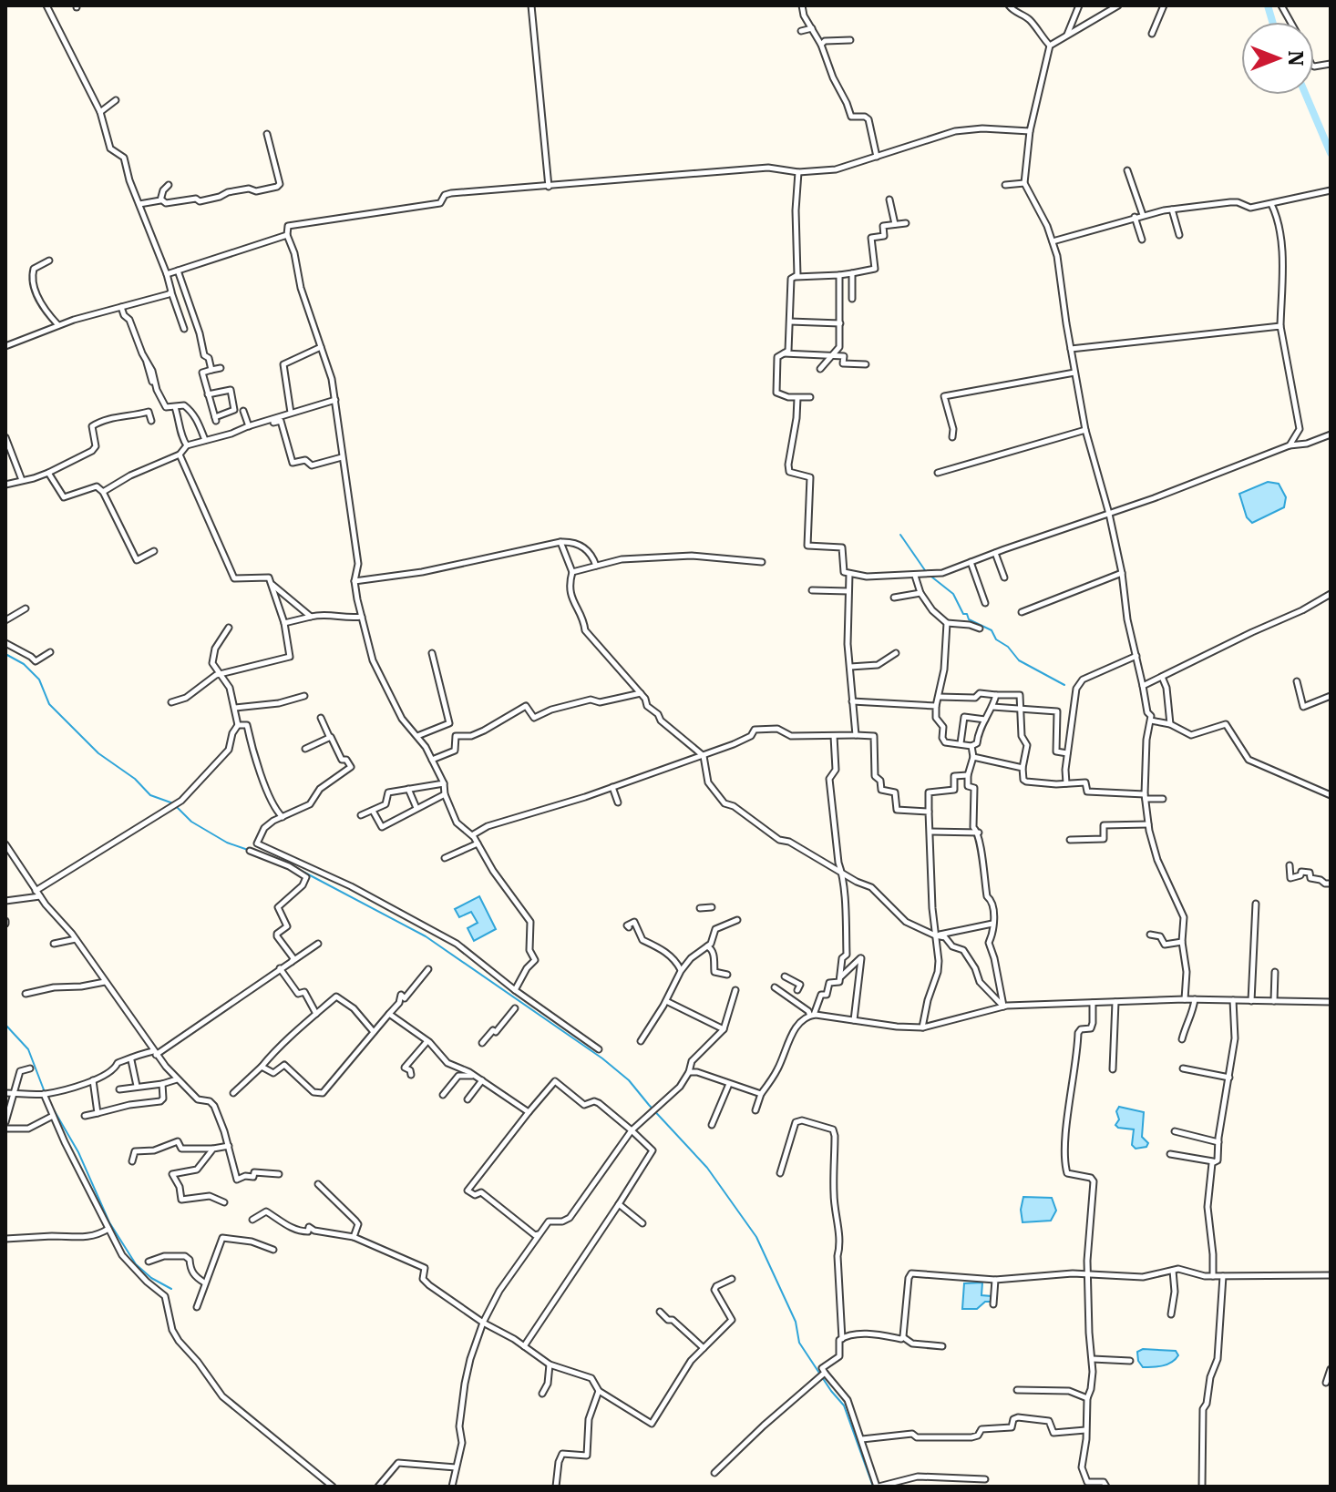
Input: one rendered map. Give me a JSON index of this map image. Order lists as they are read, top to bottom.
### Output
{
  "north": "right"
}
